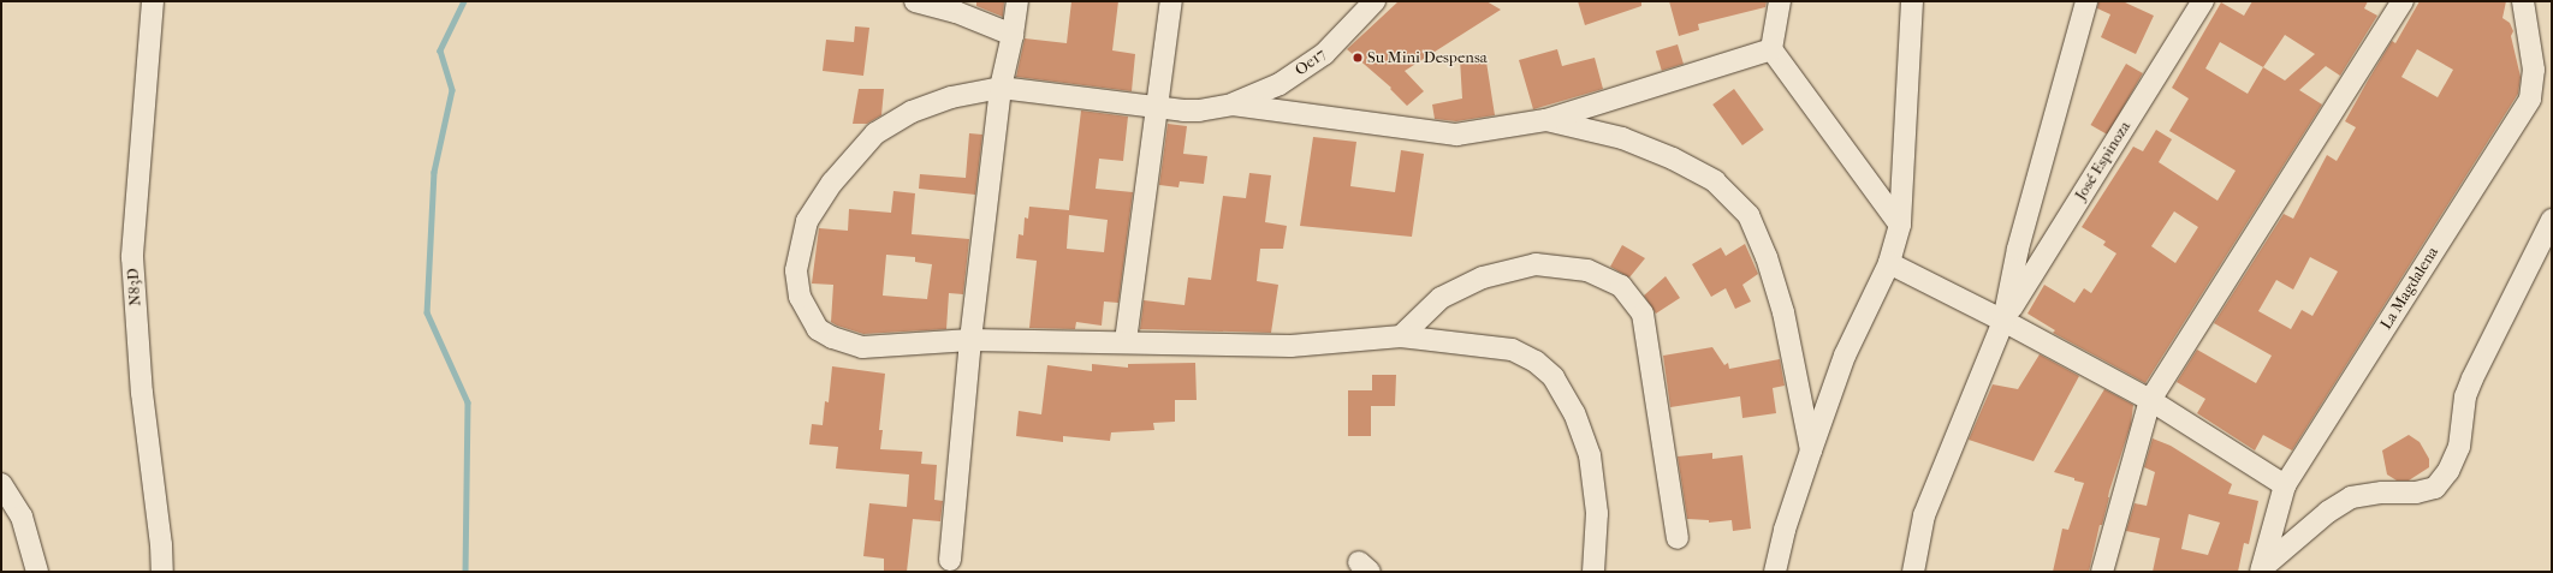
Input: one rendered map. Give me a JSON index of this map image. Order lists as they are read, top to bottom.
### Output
{
  "streets": {
    "street": [
      "Oe17",
      "José Espinoza",
      "N83D",
      "La Magdalena"
    ]
  },
  "places": ["Su Mini Despensa"]
}
